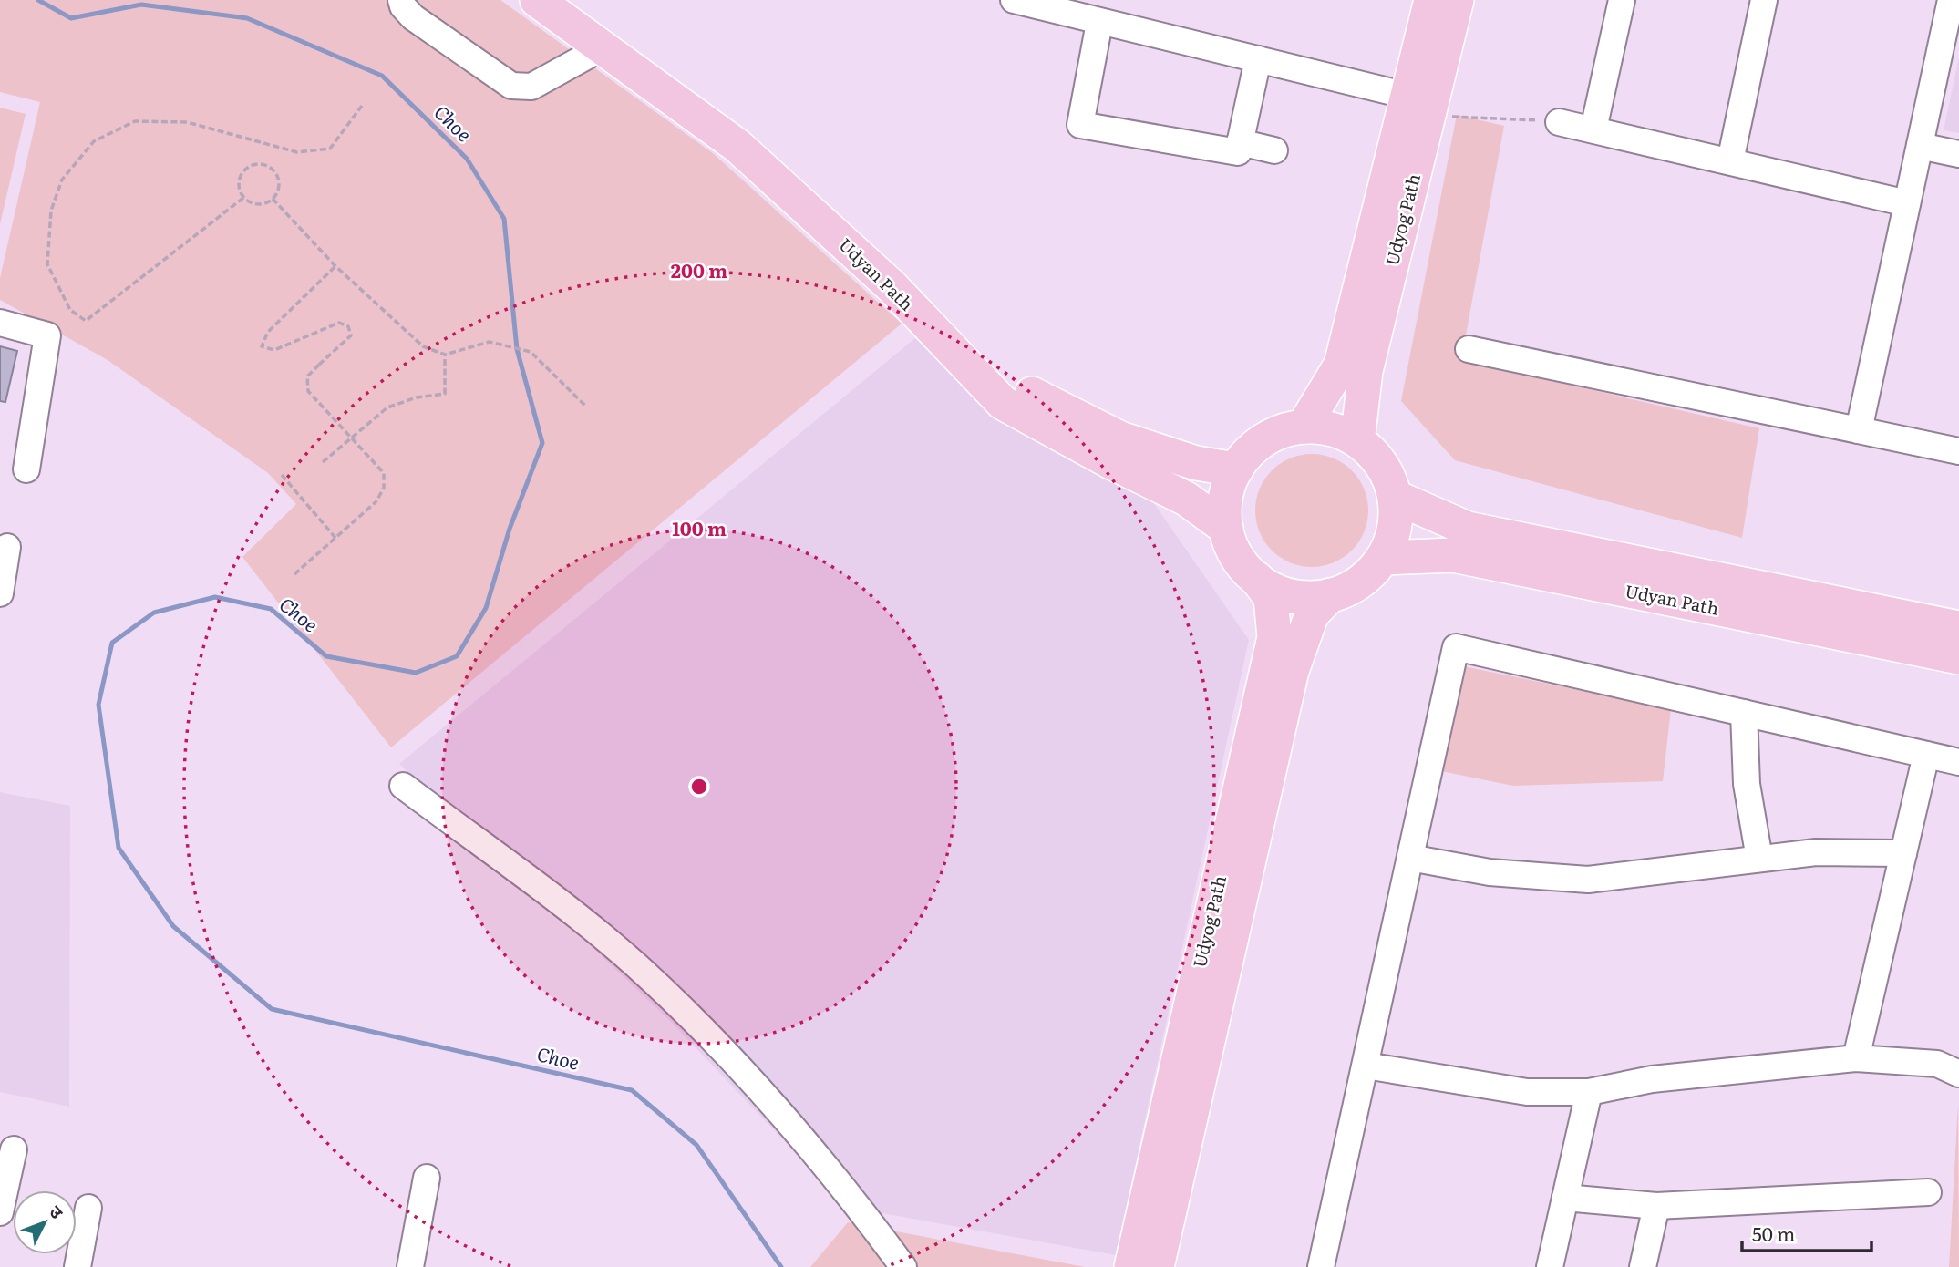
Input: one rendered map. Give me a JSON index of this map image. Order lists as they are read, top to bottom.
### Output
{
  "streets": {
    "main road": ["Udyog Path", "Udyan Path"]
  },
  "crossings": [
    ["Udyog Path", "Udyan Path"]
  ],
  "water": ["Choe"],
  "scale_bar": "50 m",
  "north": "top right",
  "rings": ["200 m", "100 m"]
}
